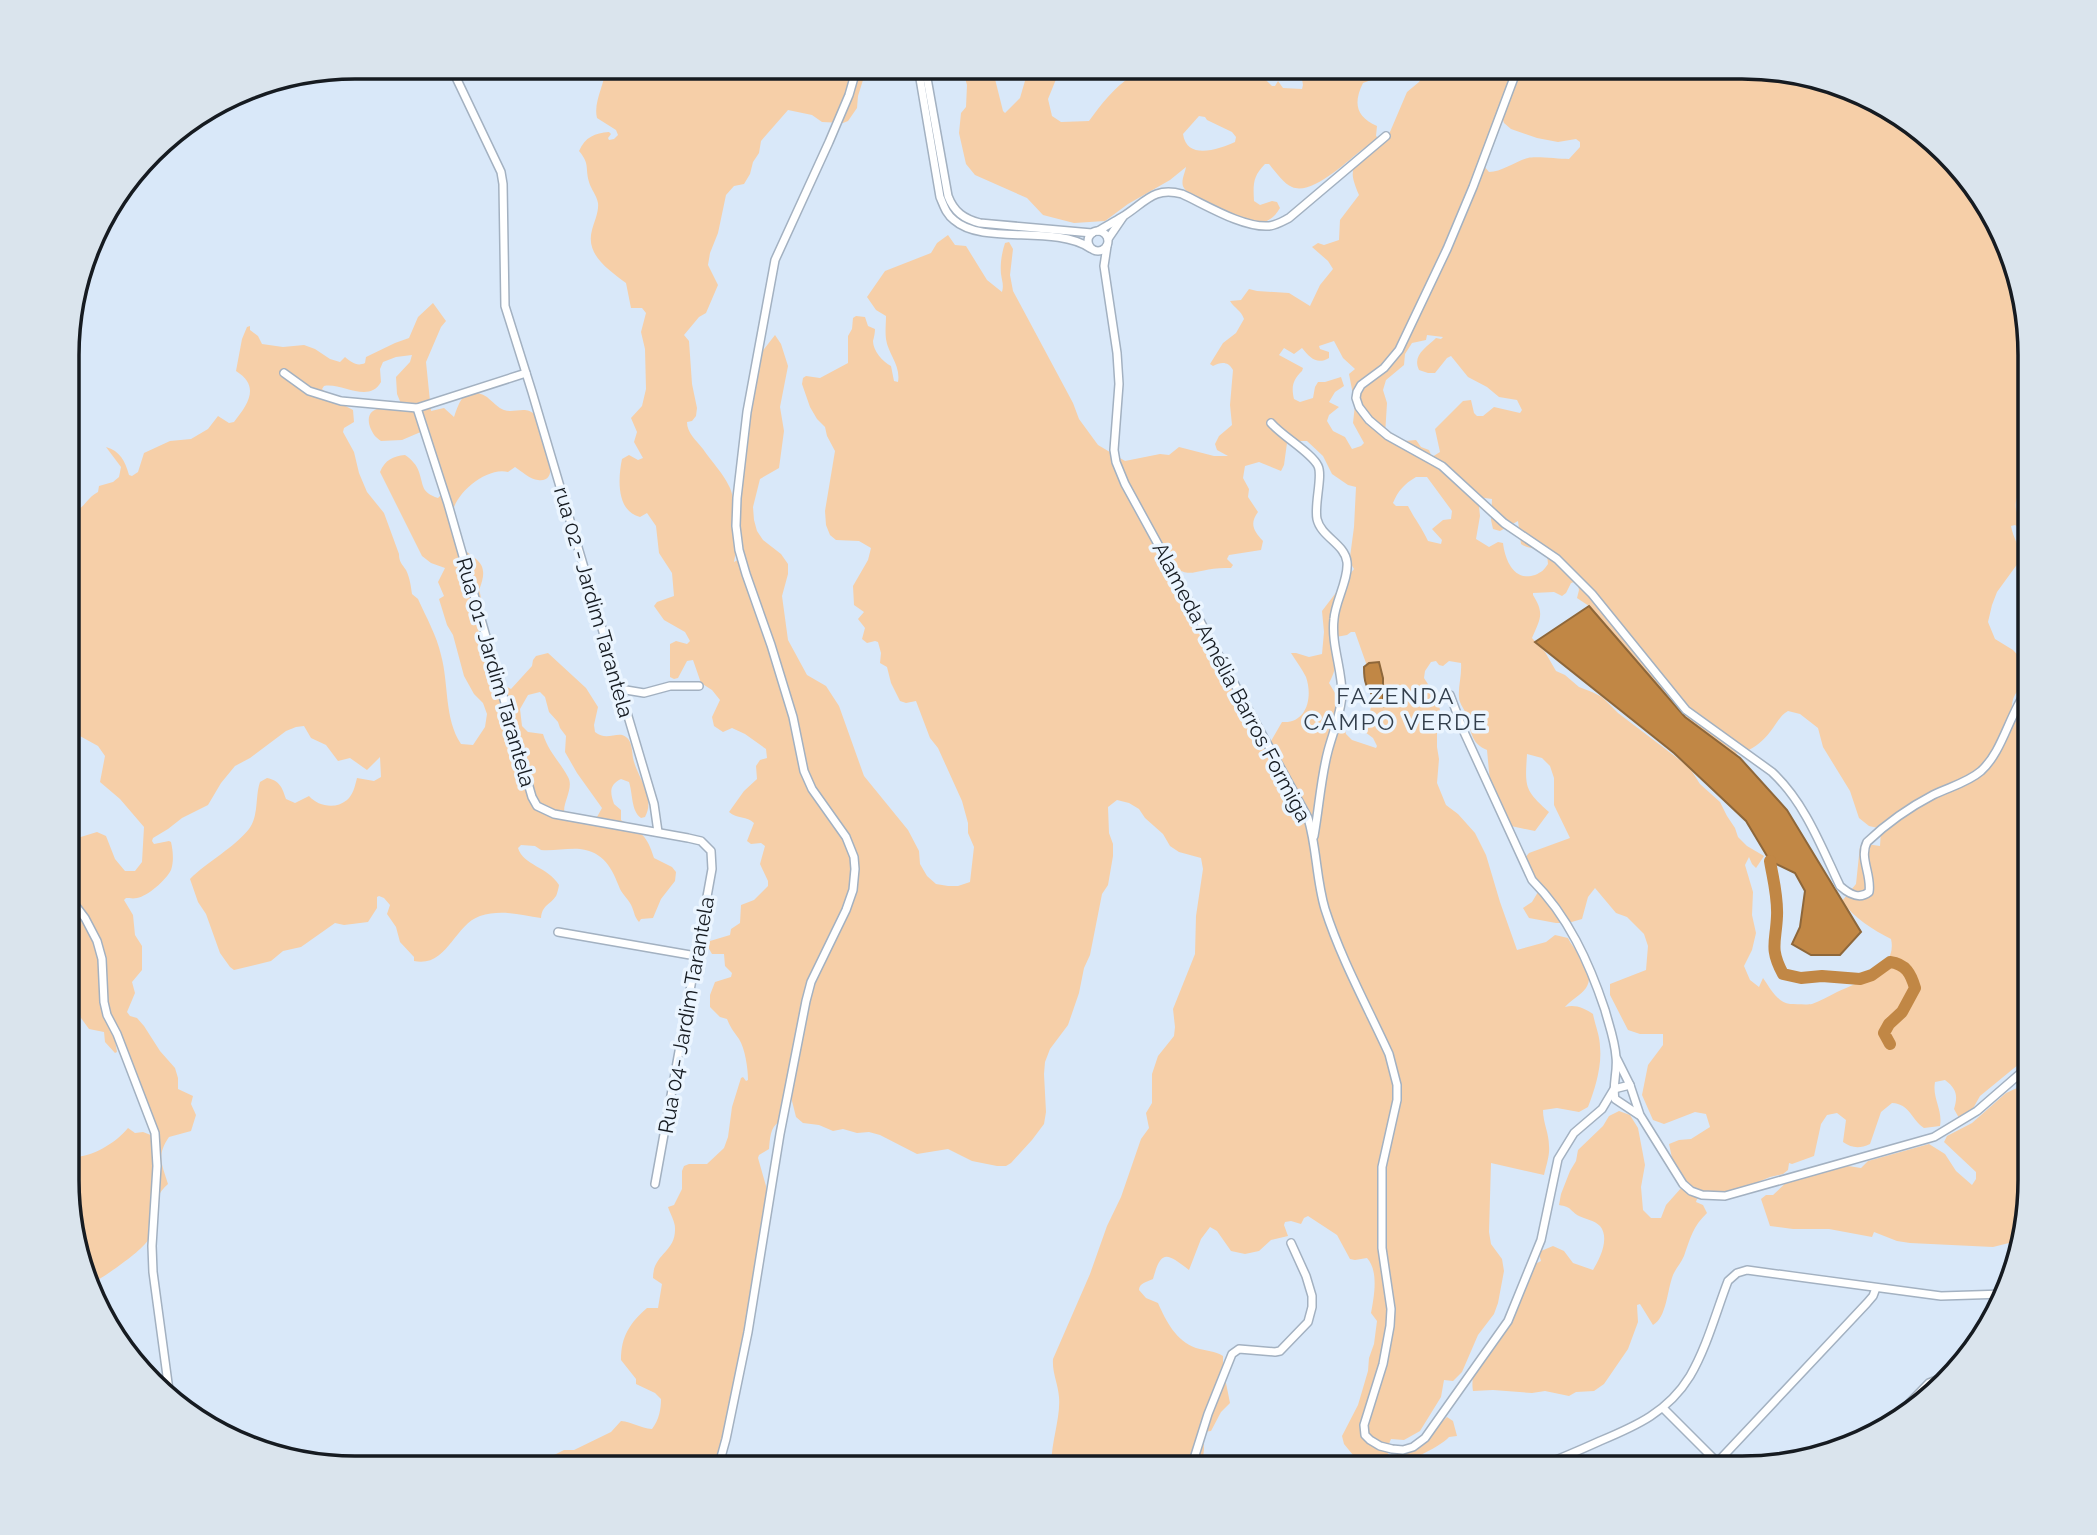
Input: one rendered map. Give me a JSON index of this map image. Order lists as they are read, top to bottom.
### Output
{
  "streets": {
    "street": [
      "rua 02 - Jardim Tarantela",
      "Rua 01- Jardim Tarantela",
      "Alameda Amélia Barros Formiga",
      "Rua 04- Jardim Tarantela"
    ]
  },
  "crossings": [
    ["rua 02 - Jardim Tarantela", "Rua 01- Jardim Tarantela"],
    ["Rua 01- Jardim Tarantela", "Rua 04- Jardim Tarantela"]
  ],
  "districts": ["FAZENDA CAMPO VERDE"]
}
